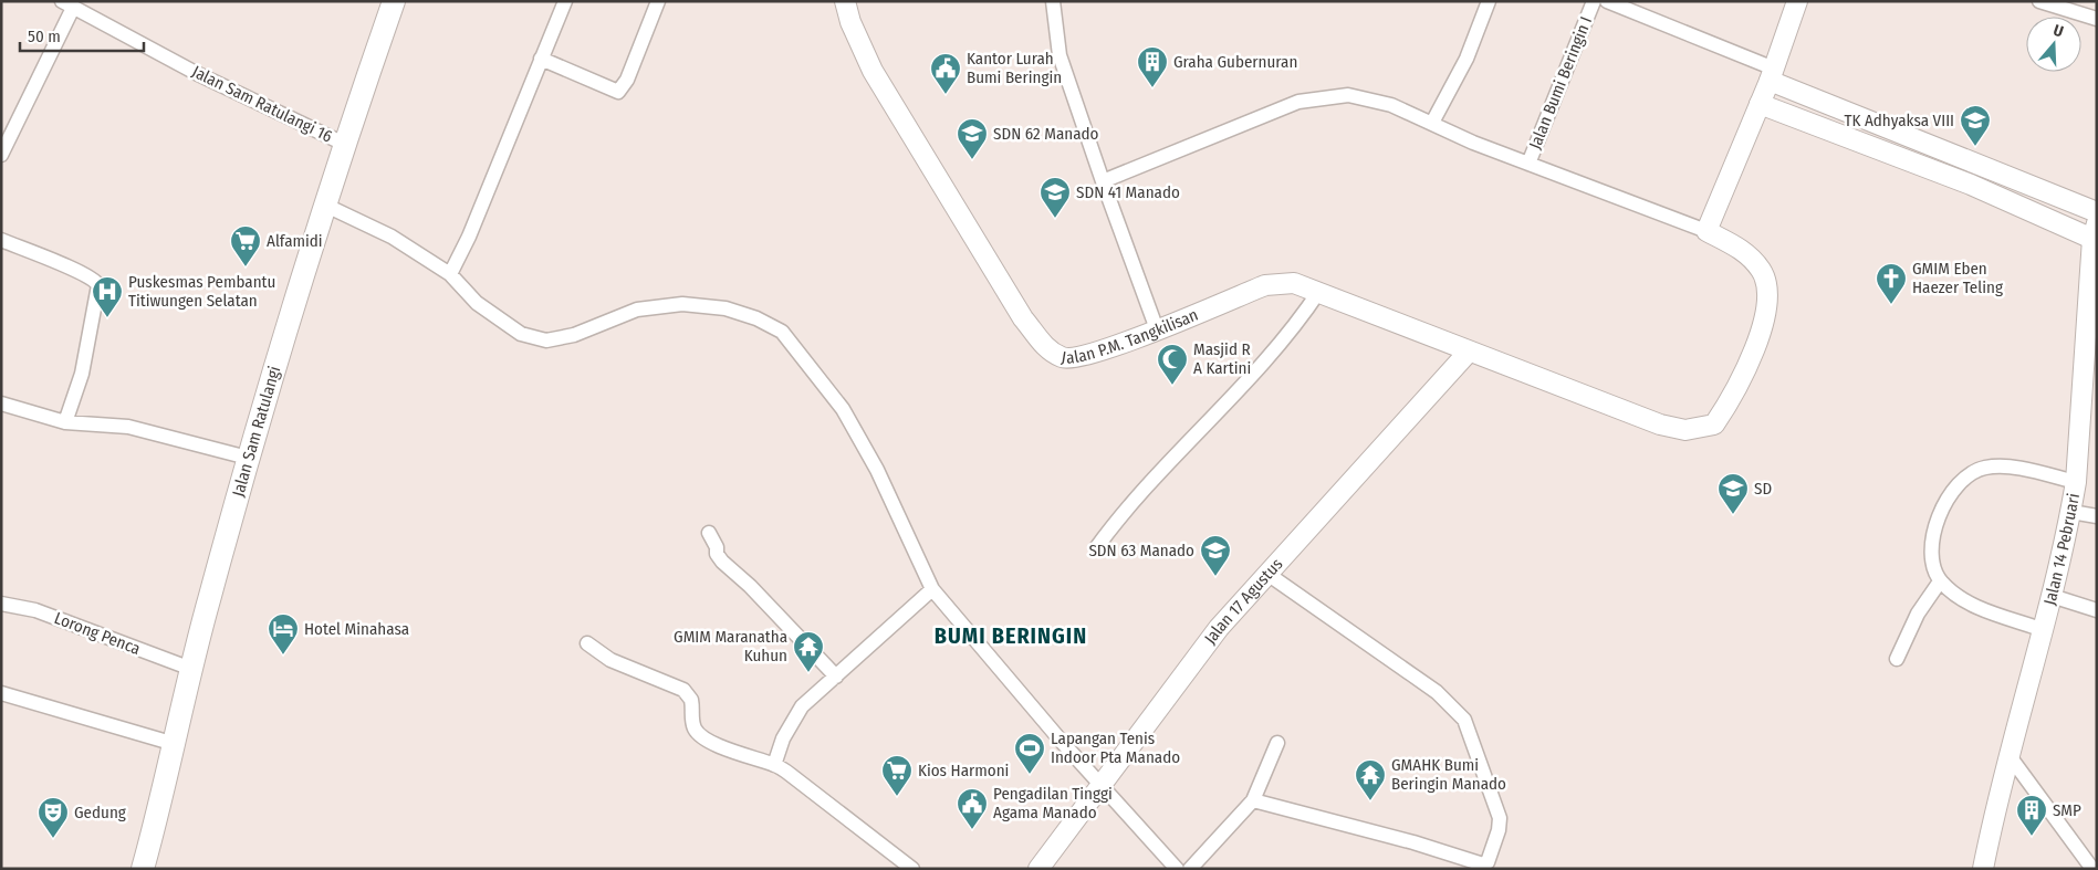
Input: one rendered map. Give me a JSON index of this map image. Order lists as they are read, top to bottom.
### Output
{
  "streets": {
    "main road": ["Jalan Sam Ratulangi"],
    "street": [
      "Jalan Bumi Beringin I",
      "Jalan Sam Ratulangi 16",
      "Jalan P.M. Tangkilisan",
      "Jalan 14 Pebruari",
      "Jalan 17 Agustus",
      "Lorong Penca"
    ]
  },
  "crossings": [
    ["Jalan Sam Ratulangi 16", "Jalan Sam Ratulangi"],
    ["Jalan P.M. Tangkilisan", "Jalan 17 Agustus"],
    ["Jalan Sam Ratulangi", "Lorong Penca"]
  ],
  "districts": ["BUMI BERINGIN"],
  "places": {
    "building": ["Graha Gubernuran", "SMP"],
    "public building": ["Kantor Lurah Bumi Beringin", "Pengadilan Tinggi Agama Manado"],
    "school or university": [
      "TK Adhyaksa VIII",
      "SDN 62 Manado",
      "SDN 41 Manado",
      "SD",
      "SDN 63 Manado"
    ],
    "supermarket": ["Alfamidi", "Kios Harmoni"],
    "church": ["GMIM Eben Haezer Teling"],
    "hospital": ["Puskesmas Pembantu Titiwungen Selatan"],
    "mosque": ["Masjid R A Kartini"],
    "hotel": ["Hotel Minahasa"],
    "temple": ["GMIM Maranatha Kuhun", "GMAHK Bumi Beringin Manado"],
    "sports": ["Lapangan Tenis Indoor Pta Manado"],
    "theatre": ["Gedung"]
  },
  "scale_bar": "50 m",
  "north": "top"
}
